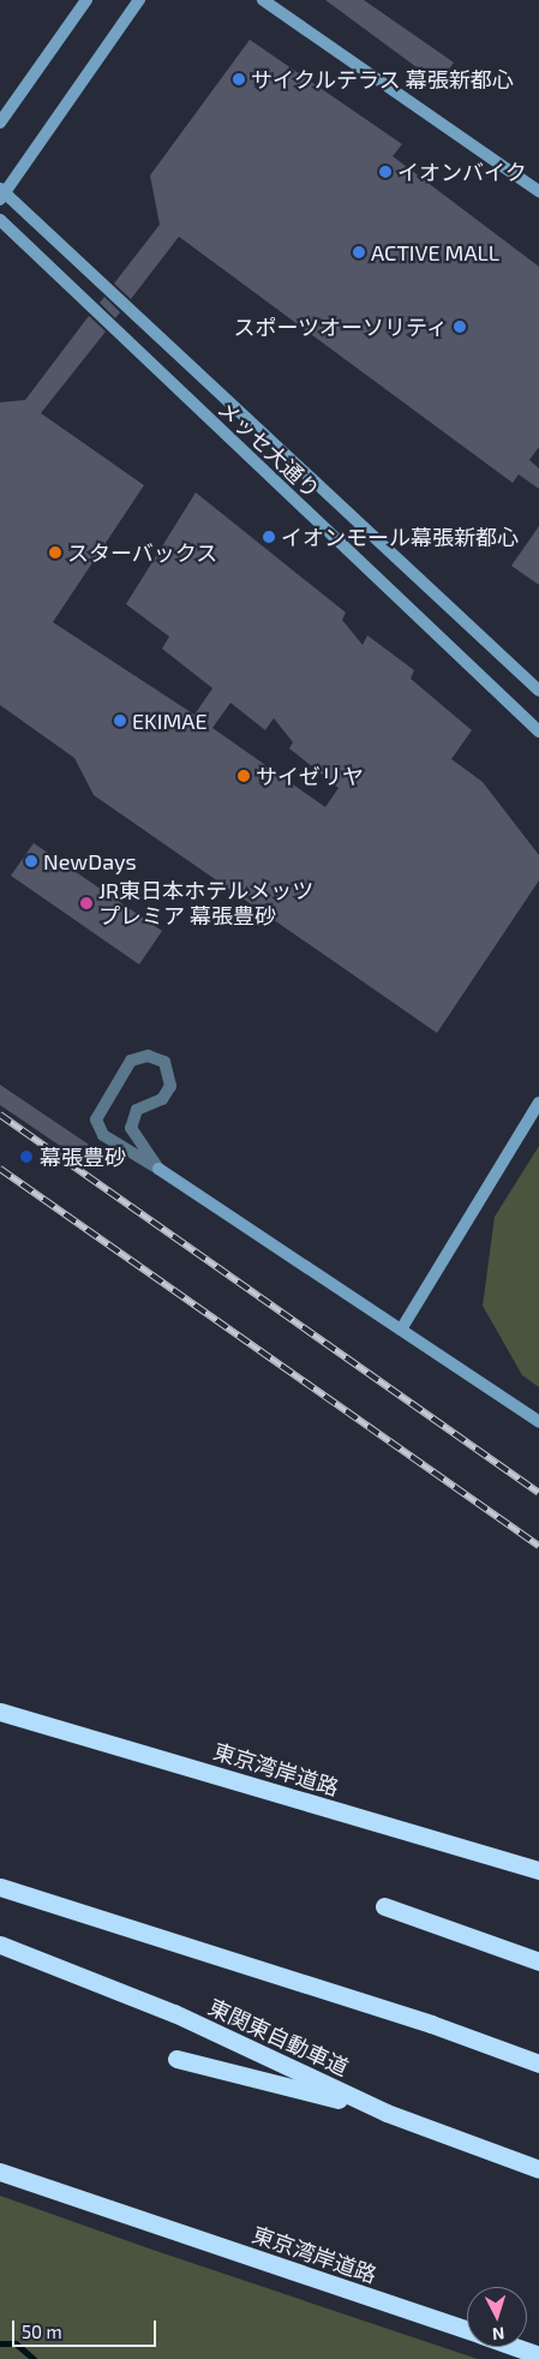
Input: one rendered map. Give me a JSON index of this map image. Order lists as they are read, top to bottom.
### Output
{
  "streets": {
    "highway": ["東京湾岸道路", "東関東自動車道"],
    "street": ["メッセ大通り"]
  },
  "places": [
    "サイクルテラス 幕張新都心",
    "イオンバイク",
    "ACTIVE MALL",
    "スポーツオーソリティ",
    "イオンモール幕張新都心",
    "スターバックス",
    "EKIMAE",
    "サイゼリヤ",
    "NewDays",
    "JR東日本ホテルメッツ プレミア 幕張豊砂",
    "幕張豊砂"
  ],
  "scale_bar": "50 m",
  "north": "bottom"
}
